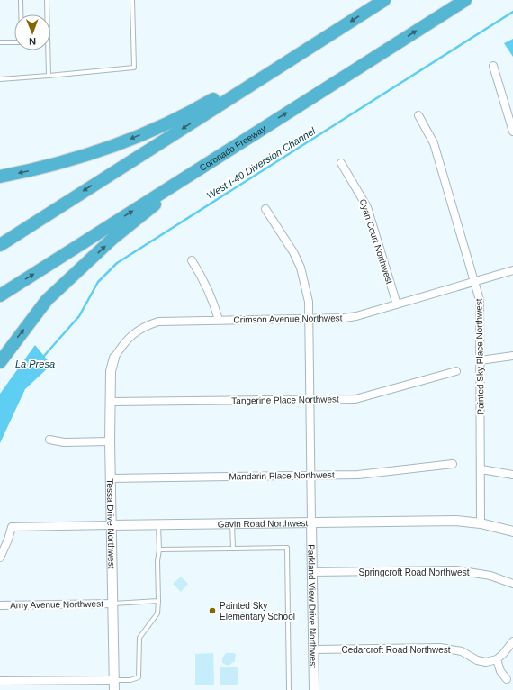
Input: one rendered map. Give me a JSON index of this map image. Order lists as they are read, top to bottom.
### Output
{
  "streets": {
    "highway": ["Coronado Freeway"],
    "street": [
      "Cyan Court Northwest",
      "Crimson Avenue Northwest",
      "Painted Sky Place Northwest",
      "Tangerine Place Northwest",
      "Mandarin Place Northwest",
      "Tessa Drive Northwest",
      "Gavin Road Northwest",
      "Springcroft Road Northwest",
      "Amy Avenue Northwest",
      "Parkland View Drive Northwest",
      "Cedarcroft Road Northwest"
    ]
  },
  "crossings": [
    ["Cyan Court Northwest", "Crimson Avenue Northwest"],
    ["Crimson Avenue Northwest", "Painted Sky Place Northwest"],
    ["Crimson Avenue Northwest", "Tessa Drive Northwest"],
    ["Painted Sky Place Northwest", "Gavin Road Northwest"],
    ["Tangerine Place Northwest", "Tessa Drive Northwest"],
    ["Mandarin Place Northwest", "Tessa Drive Northwest"],
    ["Tessa Drive Northwest", "Gavin Road Northwest"],
    ["Tessa Drive Northwest", "Amy Avenue Northwest"],
    ["Gavin Road Northwest", "Parkland View Drive Northwest"],
    ["Springcroft Road Northwest", "Parkland View Drive Northwest"],
    ["Parkland View Drive Northwest", "Cedarcroft Road Northwest"]
  ],
  "water": ["West I-40 Diversion Channel", "La Presa"],
  "places": ["Painted Sky Elementary School"],
  "north": "bottom"
}
